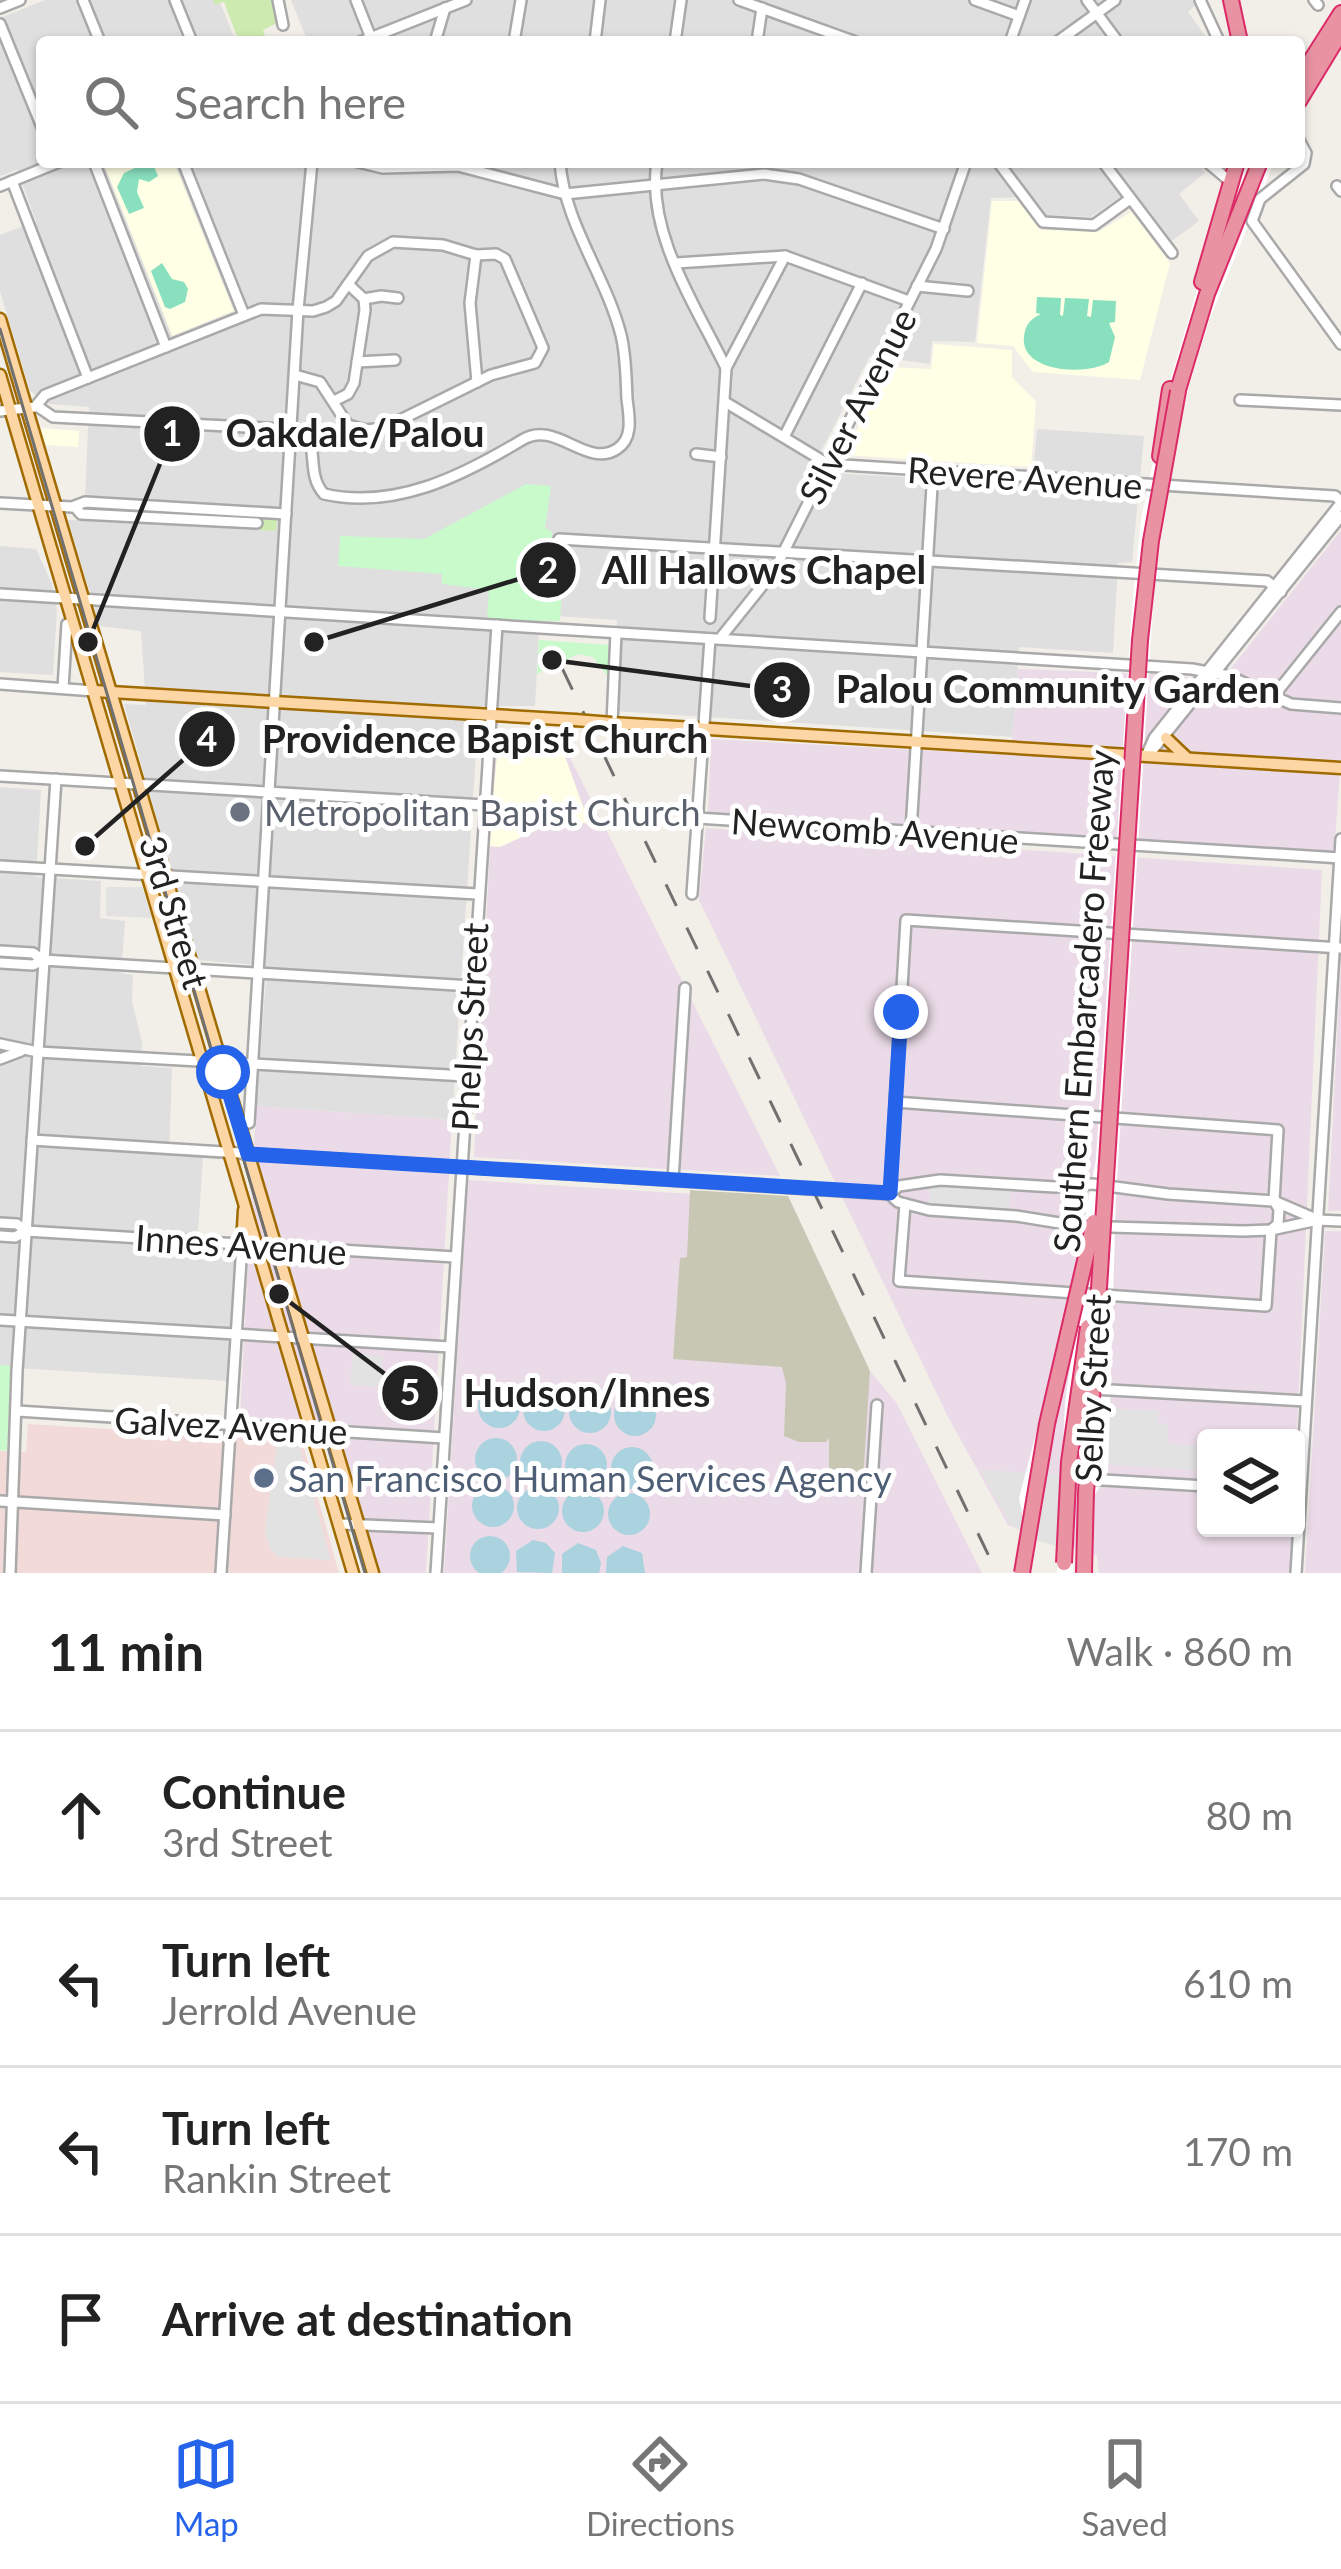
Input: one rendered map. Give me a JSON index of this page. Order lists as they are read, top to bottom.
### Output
{
  "streets": {
    "highway": ["Southern Embarcadero Freeway"],
    "main road": ["3rd Street"],
    "street": [
      "Silver Avenue",
      "Revere Avenue",
      "Newcomb Avenue",
      "Phelps Street",
      "Innes Avenue",
      "Selby Street",
      "Galvez Avenue"
    ]
  },
  "crossings": [
    ["Silver Avenue", "Revere Avenue"],
    ["Revere Avenue", "Southern Embarcadero Freeway"],
    ["3rd Street", "Innes Avenue"],
    ["3rd Street", "Galvez Avenue"],
    ["Southern Embarcadero Freeway", "Selby Street"],
    ["Phelps Street", "Innes Avenue"],
    ["Phelps Street", "Galvez Avenue"]
  ],
  "places": [
    "Oakdale/Palou",
    "All Hallows Chapel",
    "Palou Community Garden",
    "Metropolitan Bapist Church",
    "Providence Bapist Church",
    "Hudson/Innes",
    "San Francisco Human Services Agency"
  ],
  "page": {
    "search": "Search here",
    "heading": ["11 min", "Walk · 860 m"],
    "list": [
      ["Continue", "3rd Street", "80 m"],
      ["Turn left", "Jerrold Avenue", "610 m"],
      ["Turn left", "Rankin Street", "170 m"],
      "Arrive at destination"
    ],
    "nav": ["Map", "Directions", "Saved"]
  }
}
